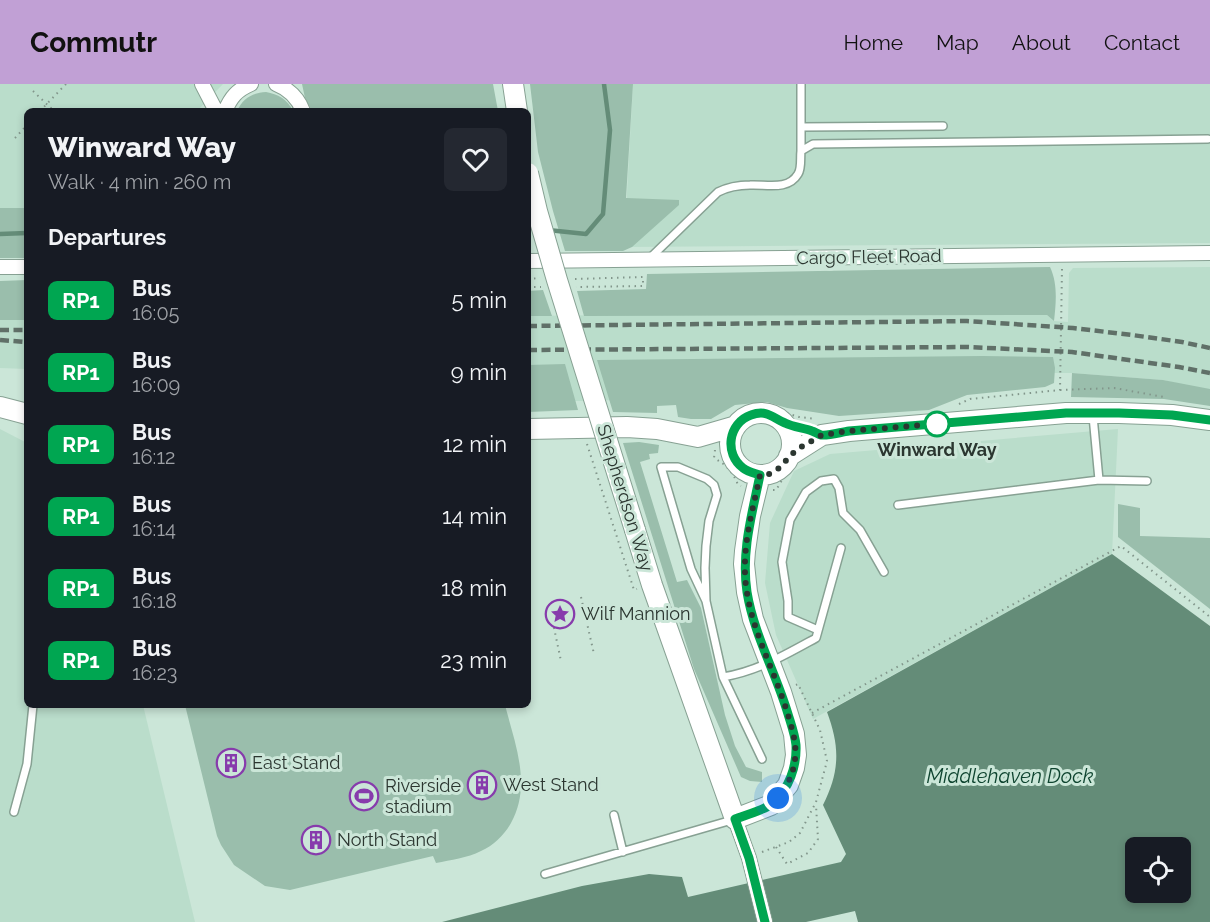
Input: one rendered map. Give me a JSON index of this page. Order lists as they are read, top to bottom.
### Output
{
  "streets": {
    "street": ["Cargo Fleet Road", "Shepherdson Way"]
  },
  "water": ["Middlehaven Dock"],
  "places": {
    "other": ["Winward Way"],
    "place": ["Wilf Mannion"],
    "building": ["East Stand", "West Stand", "North Stand"],
    "sports": ["Riverside stadium"]
  },
  "lines": ["bus line RP1"],
  "page": {
    "header": "Commutr",
    "nav": [
      "Home",
      "Map",
      "About",
      "Contact"
    ],
    "heading": [
      ["Winward Way", "Walk · 4 min · 260 m"],
      "Departures"
    ],
    "list": [
      {
        "mark": "RP1",
        "name": "Bus",
        "note": "16:05",
        "value": "5 min"
      },
      {
        "mark": "RP1",
        "name": "Bus",
        "note": "16:09",
        "value": "9 min"
      },
      {
        "mark": "RP1",
        "name": "Bus",
        "note": "16:12",
        "value": "12 min"
      },
      {
        "mark": "RP1",
        "name": "Bus",
        "note": "16:14",
        "value": "14 min"
      },
      {
        "mark": "RP1",
        "name": "Bus",
        "note": "16:18",
        "value": "18 min"
      },
      {
        "mark": "RP1",
        "name": "Bus",
        "note": "16:23",
        "value": "23 min"
      }
    ]
  }
}
